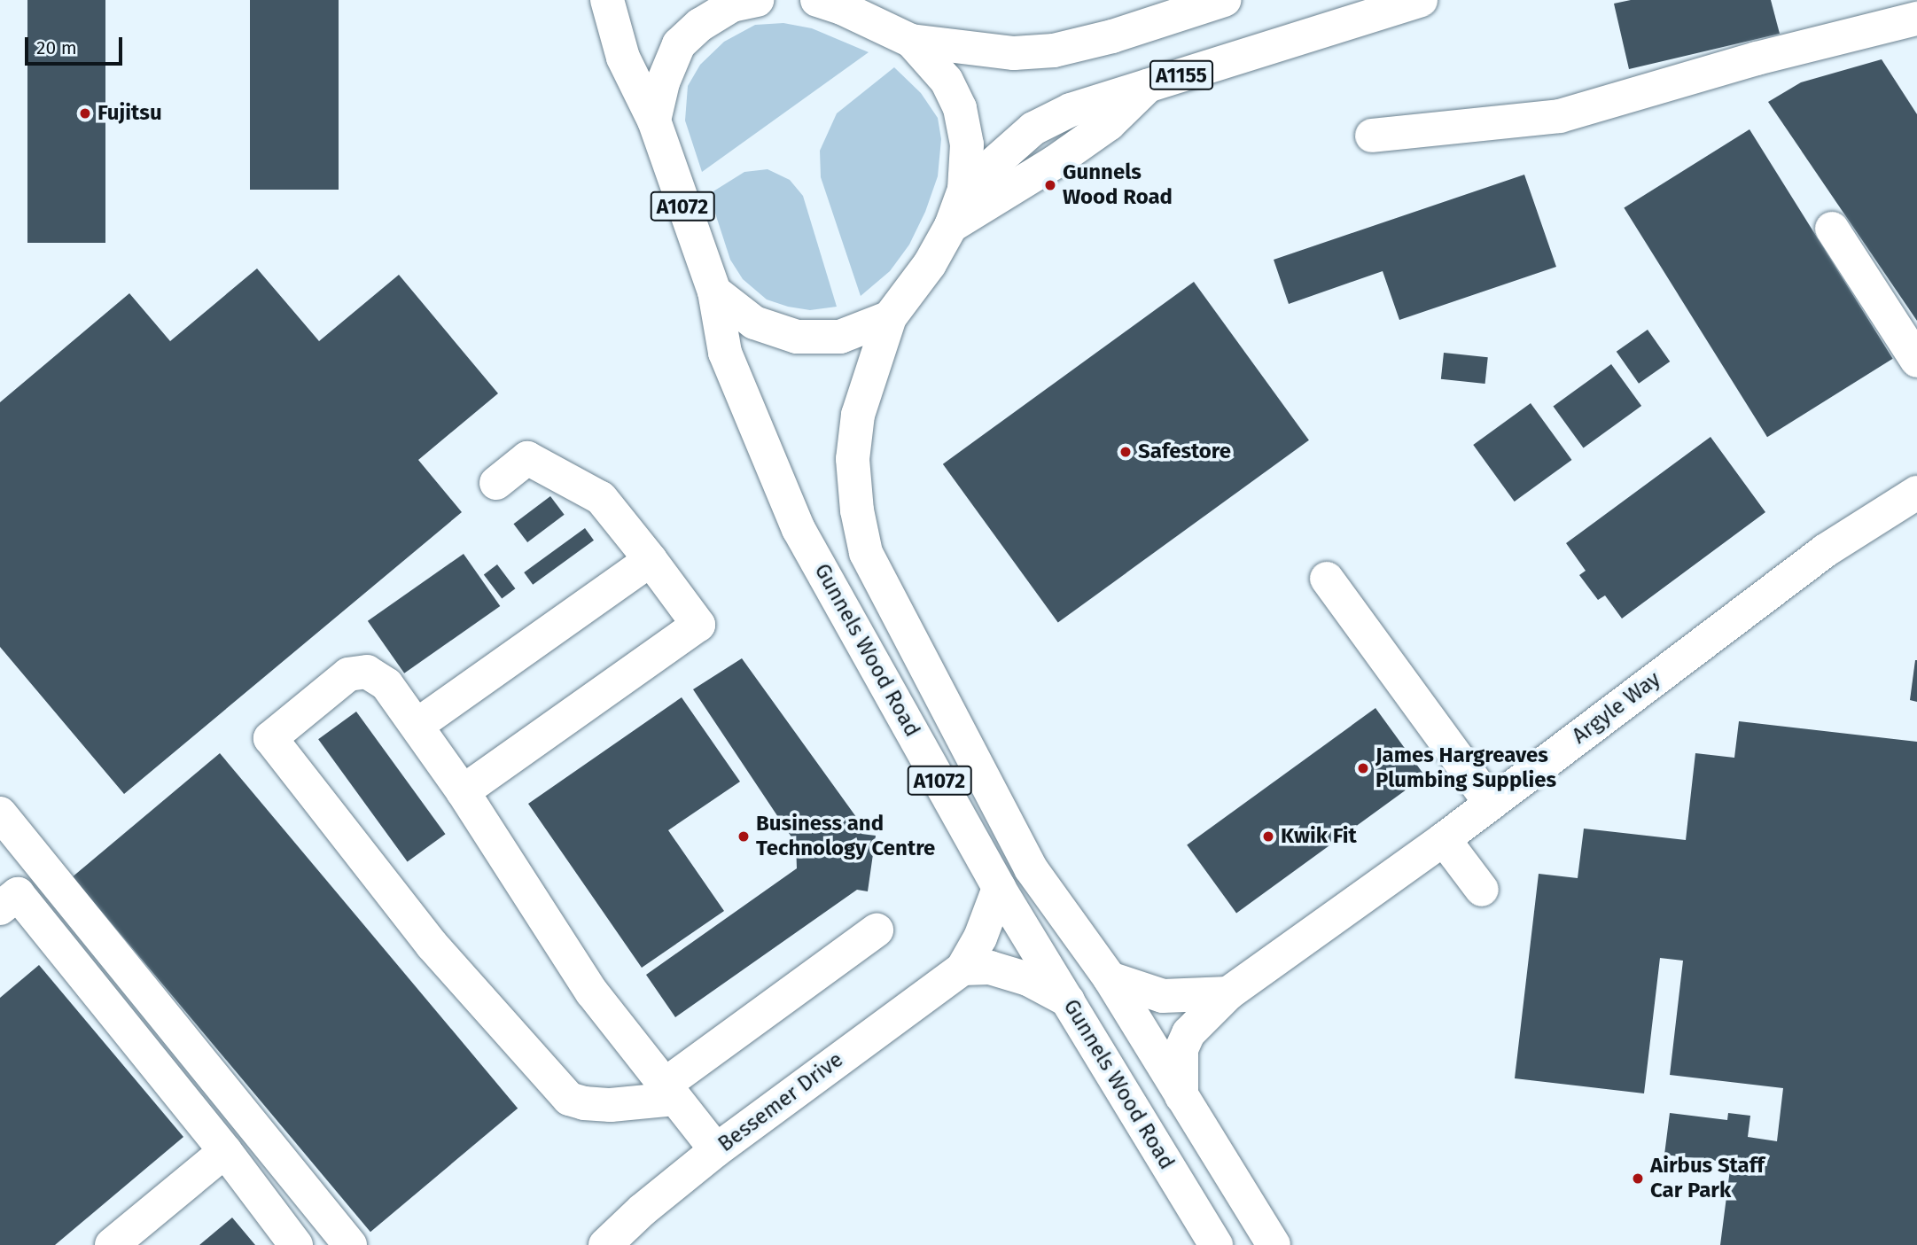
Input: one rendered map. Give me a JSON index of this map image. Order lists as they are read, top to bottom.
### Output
{
  "streets": {
    "main road": [
      "A1155",
      "A1072",
      "Gunnels Wood Road",
      "Argyle Way",
      "Bessemer Drive"
    ]
  },
  "crossings": [
    ["A1155", "Gunnels Wood Road"],
    ["Gunnels Wood Road", "Argyle Way"],
    ["Gunnels Wood Road", "Bessemer Drive"]
  ],
  "places": [
    "Fujitsu",
    "Gunnels Wood Road",
    "Safestore",
    "James Hargreaves Plumbing Supplies",
    "Business and Technology Centre",
    "Kwik Fit",
    "Airbus Staff Car Park"
  ],
  "scale_bar": "20 m"
}
